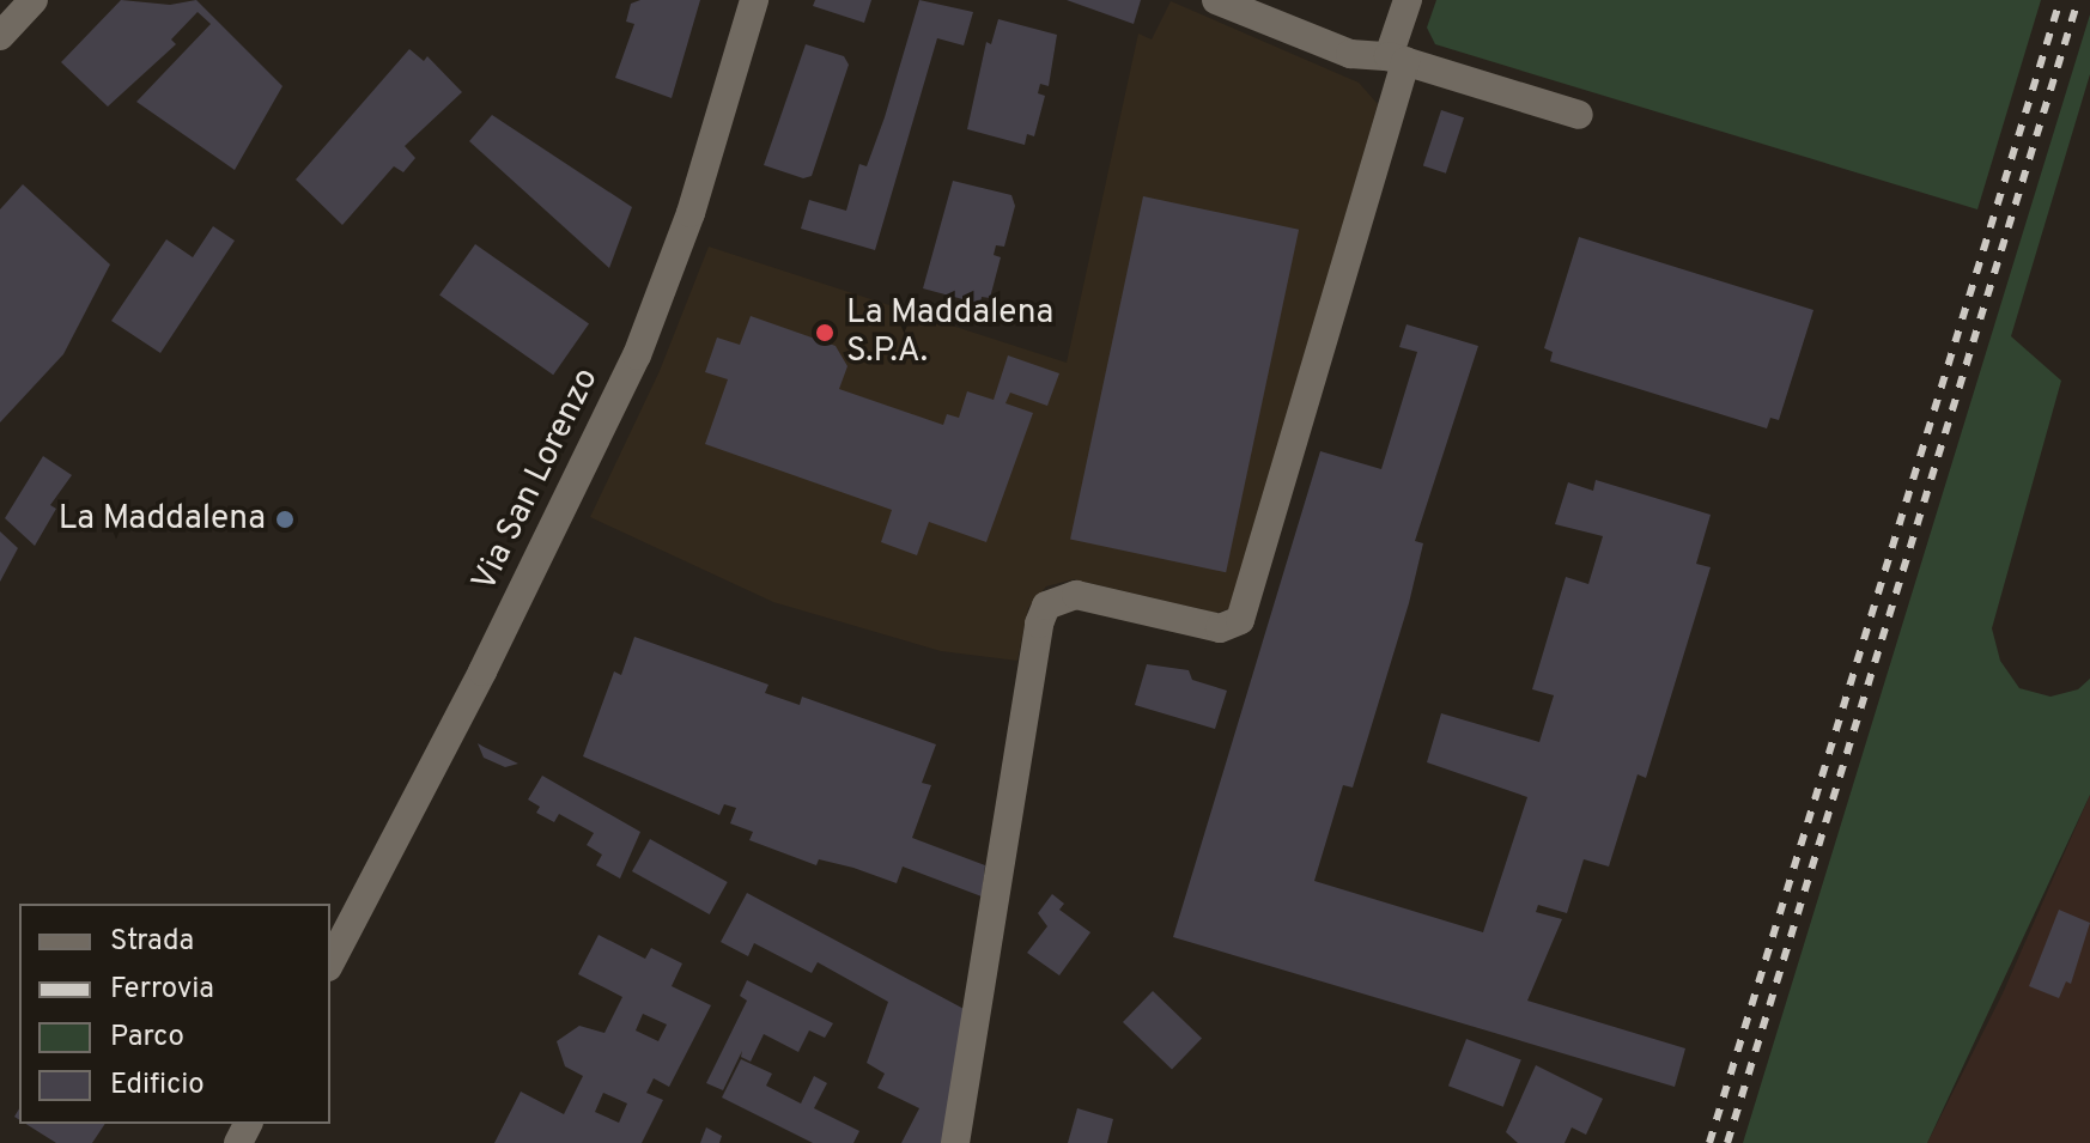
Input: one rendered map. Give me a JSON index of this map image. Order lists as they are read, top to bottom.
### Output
{
  "streets": {
    "street": ["Via San Lorenzo"]
  },
  "places": ["La Maddalena S.P.A.", "La Maddalena"],
  "legend": [
    "Strada",
    "Ferrovia",
    "Parco",
    "Edificio"
  ]
}
